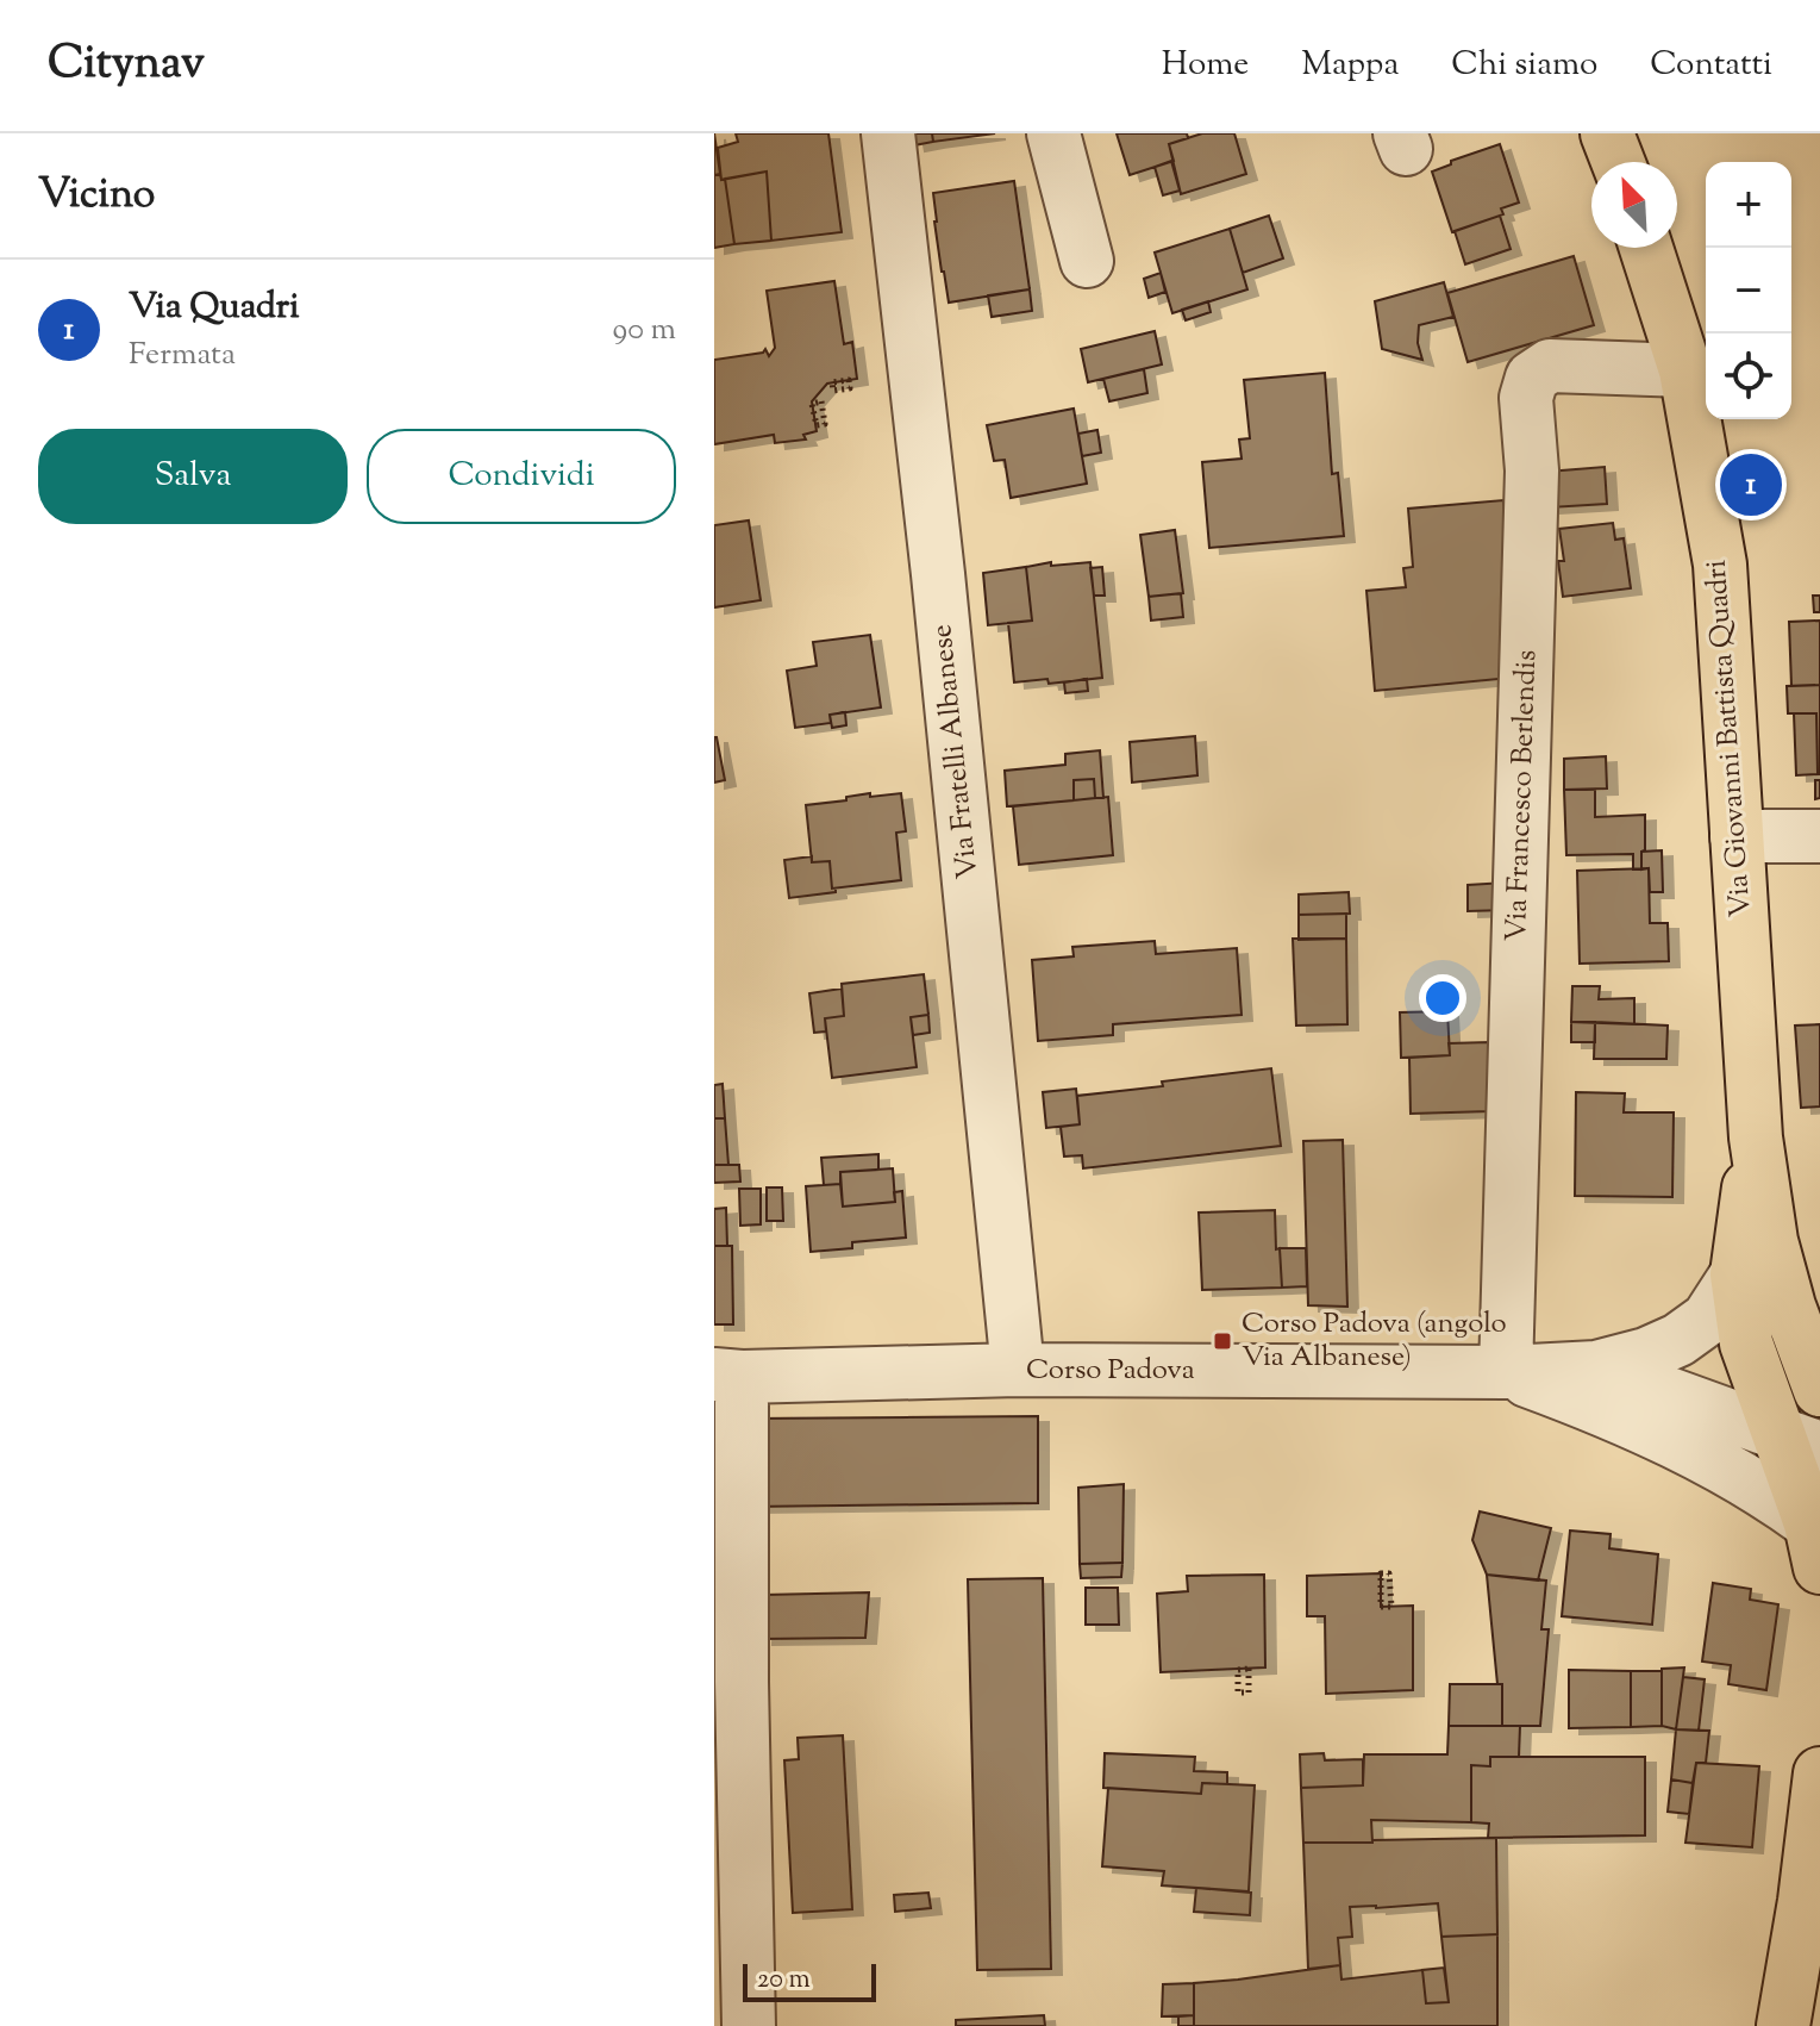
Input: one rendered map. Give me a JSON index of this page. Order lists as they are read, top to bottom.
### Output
{
  "streets": {
    "main road": ["Via Giovanni Battista Quadri"],
    "street": ["Via Fratelli Albanese", "Via Francesco Berlendis", "Corso Padova"]
  },
  "crossings": [
    ["Via Giovanni Battista Quadri", "Via Francesco Berlendis"],
    ["Via Giovanni Battista Quadri", "Corso Padova"],
    ["Via Fratelli Albanese", "Corso Padova"],
    ["Via Francesco Berlendis", "Corso Padova"]
  ],
  "places": {
    "transit": ["Corso Padova (angolo Via Albanese)"]
  },
  "scale_bar": "20 m",
  "north": "top left",
  "page": {
    "header": "Citynav",
    "nav": [
      "Home",
      "Mappa",
      "Chi siamo",
      "Contatti"
    ],
    "heading": "Vicino",
    "map_buttons": ["+", "−"],
    "list": [
      {
        "mark": "1",
        "name": "Via Quadri",
        "note": "Fermata",
        "value": "90 m"
      }
    ],
    "buttons": ["Salva", "Condividi"],
    "pins": "1",
    "scale": "20 m"
  }
}
